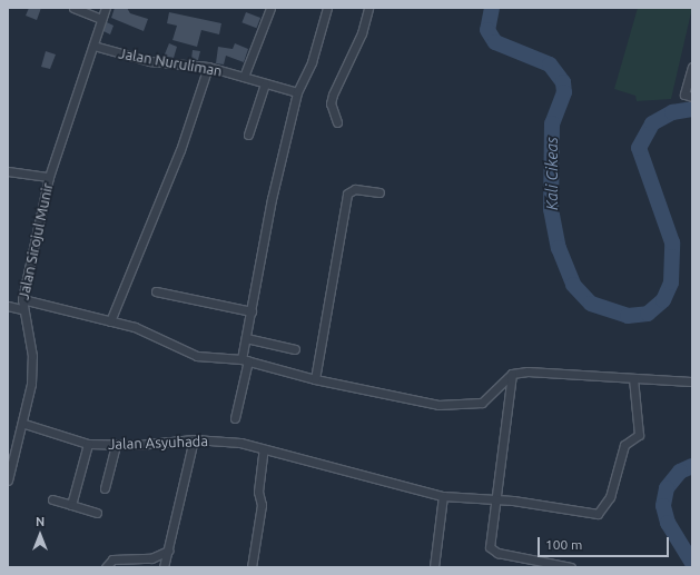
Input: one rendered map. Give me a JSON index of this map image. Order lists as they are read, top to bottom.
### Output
{
  "streets": {
    "street": ["Jalan Nuruliman", "Jalan Sirojul Munir", "Jalan Asyuhada"]
  },
  "crossings": [
    ["Jalan Nuruliman", "Jalan Sirojul Munir"],
    ["Jalan Sirojul Munir", "Jalan Asyuhada"]
  ],
  "water": ["Kali Cikeas"],
  "scale_bar": "100 m",
  "north": "top"
}
